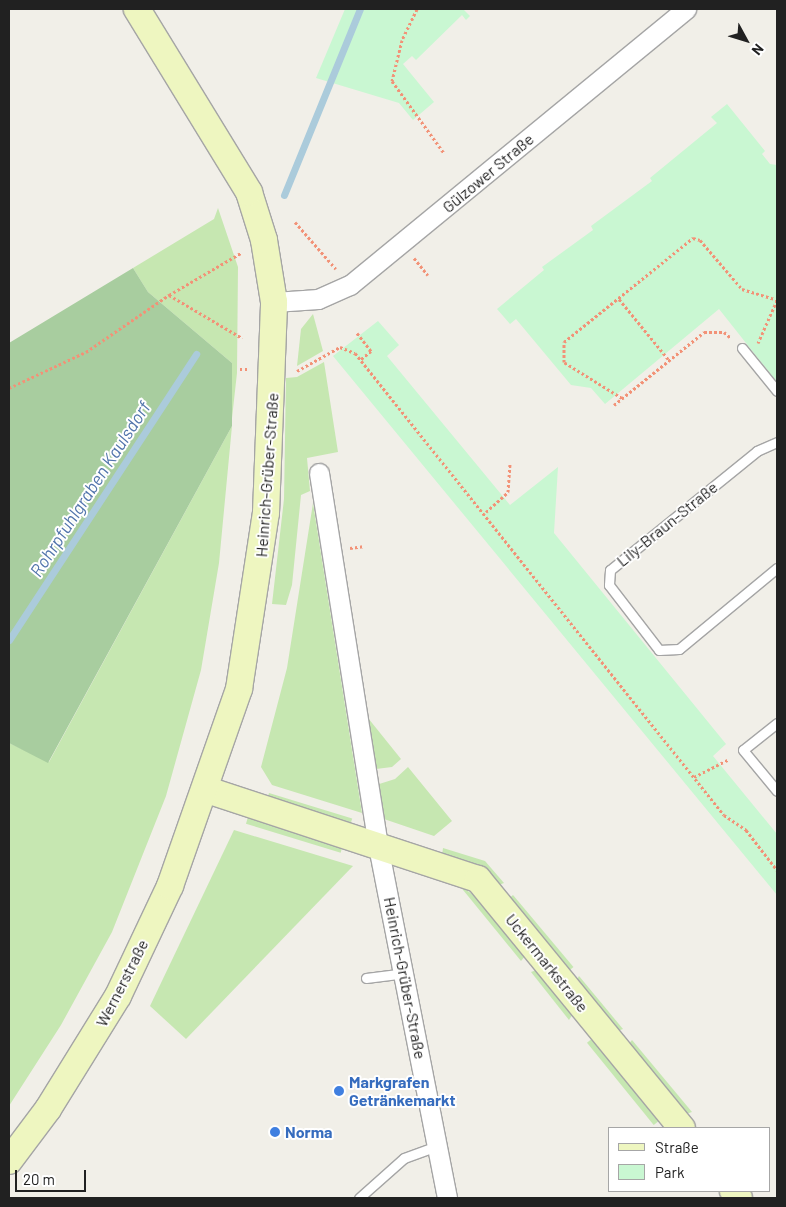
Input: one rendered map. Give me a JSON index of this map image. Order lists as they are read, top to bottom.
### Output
{
  "streets": {
    "street": [
      "Gülzower Straße",
      "Heinrich-Grüber-Straße",
      "Uckermarkstraße",
      "Wernerstraße"
    ],
    "lane": ["Lily-Braun-Straße"]
  },
  "crossings": [
    ["Gülzower Straße", "Heinrich-Grüber-Straße"],
    ["Heinrich-Grüber-Straße", "Uckermarkstraße"],
    ["Heinrich-Grüber-Straße", "Wernerstraße"]
  ],
  "water": ["Rohrpfuhlgraben Kaulsdorf"],
  "places": ["Markgrafen Getränkemarkt", "Norma"],
  "legend": ["Straße", "Park"],
  "scale_bar": "20 m",
  "north": "bottom right"
}
